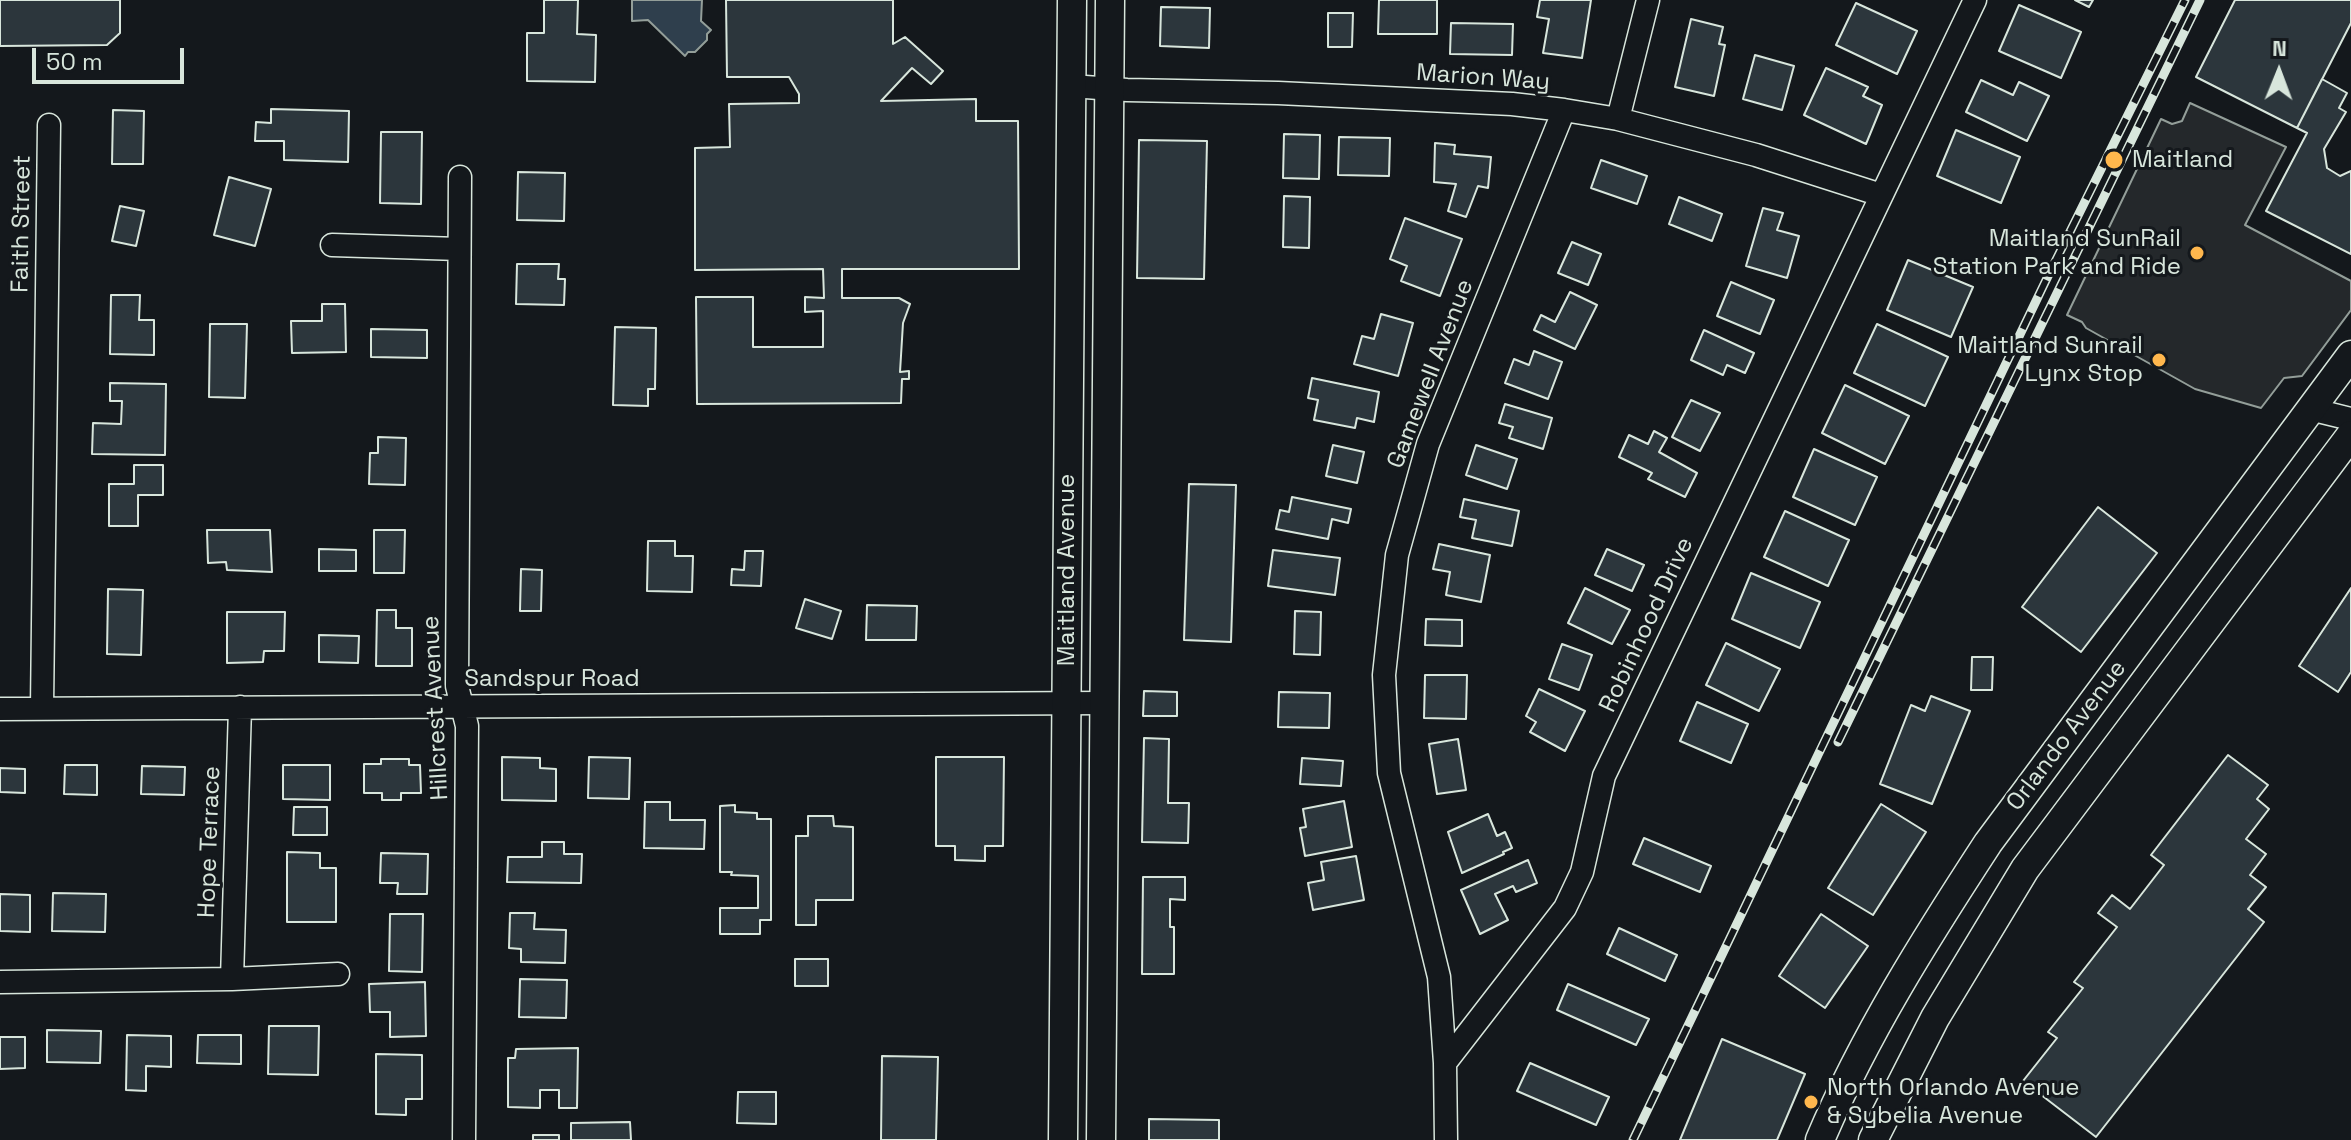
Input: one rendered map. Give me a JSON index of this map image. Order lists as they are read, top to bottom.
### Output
{
  "streets": {
    "main road": ["Maitland Avenue", "Orlando Avenue"],
    "street": [
      "Marion Way",
      "Faith Street",
      "Gamewell Avenue",
      "Robinhood Drive",
      "Sandspur Road",
      "Hillcrest Avenue",
      "Hope Terrace"
    ]
  },
  "crossings": [
    ["Marion Way", "Gamewell Avenue"],
    ["Marion Way", "Maitland Avenue"],
    ["Marion Way", "Robinhood Drive"],
    ["Faith Street", "Sandspur Road"],
    ["Gamewell Avenue", "Robinhood Drive"],
    ["Maitland Avenue", "Sandspur Road"],
    ["Sandspur Road", "Hillcrest Avenue"],
    ["Sandspur Road", "Hope Terrace"]
  ],
  "places": [
    "Maitland",
    "Maitland SunRail Station Park and Ride",
    "Maitland Sunrail Lynx Stop",
    "North Orlando Avenue & Sybelia Avenue"
  ],
  "scale_bar": "50 m",
  "north": "top"
}
